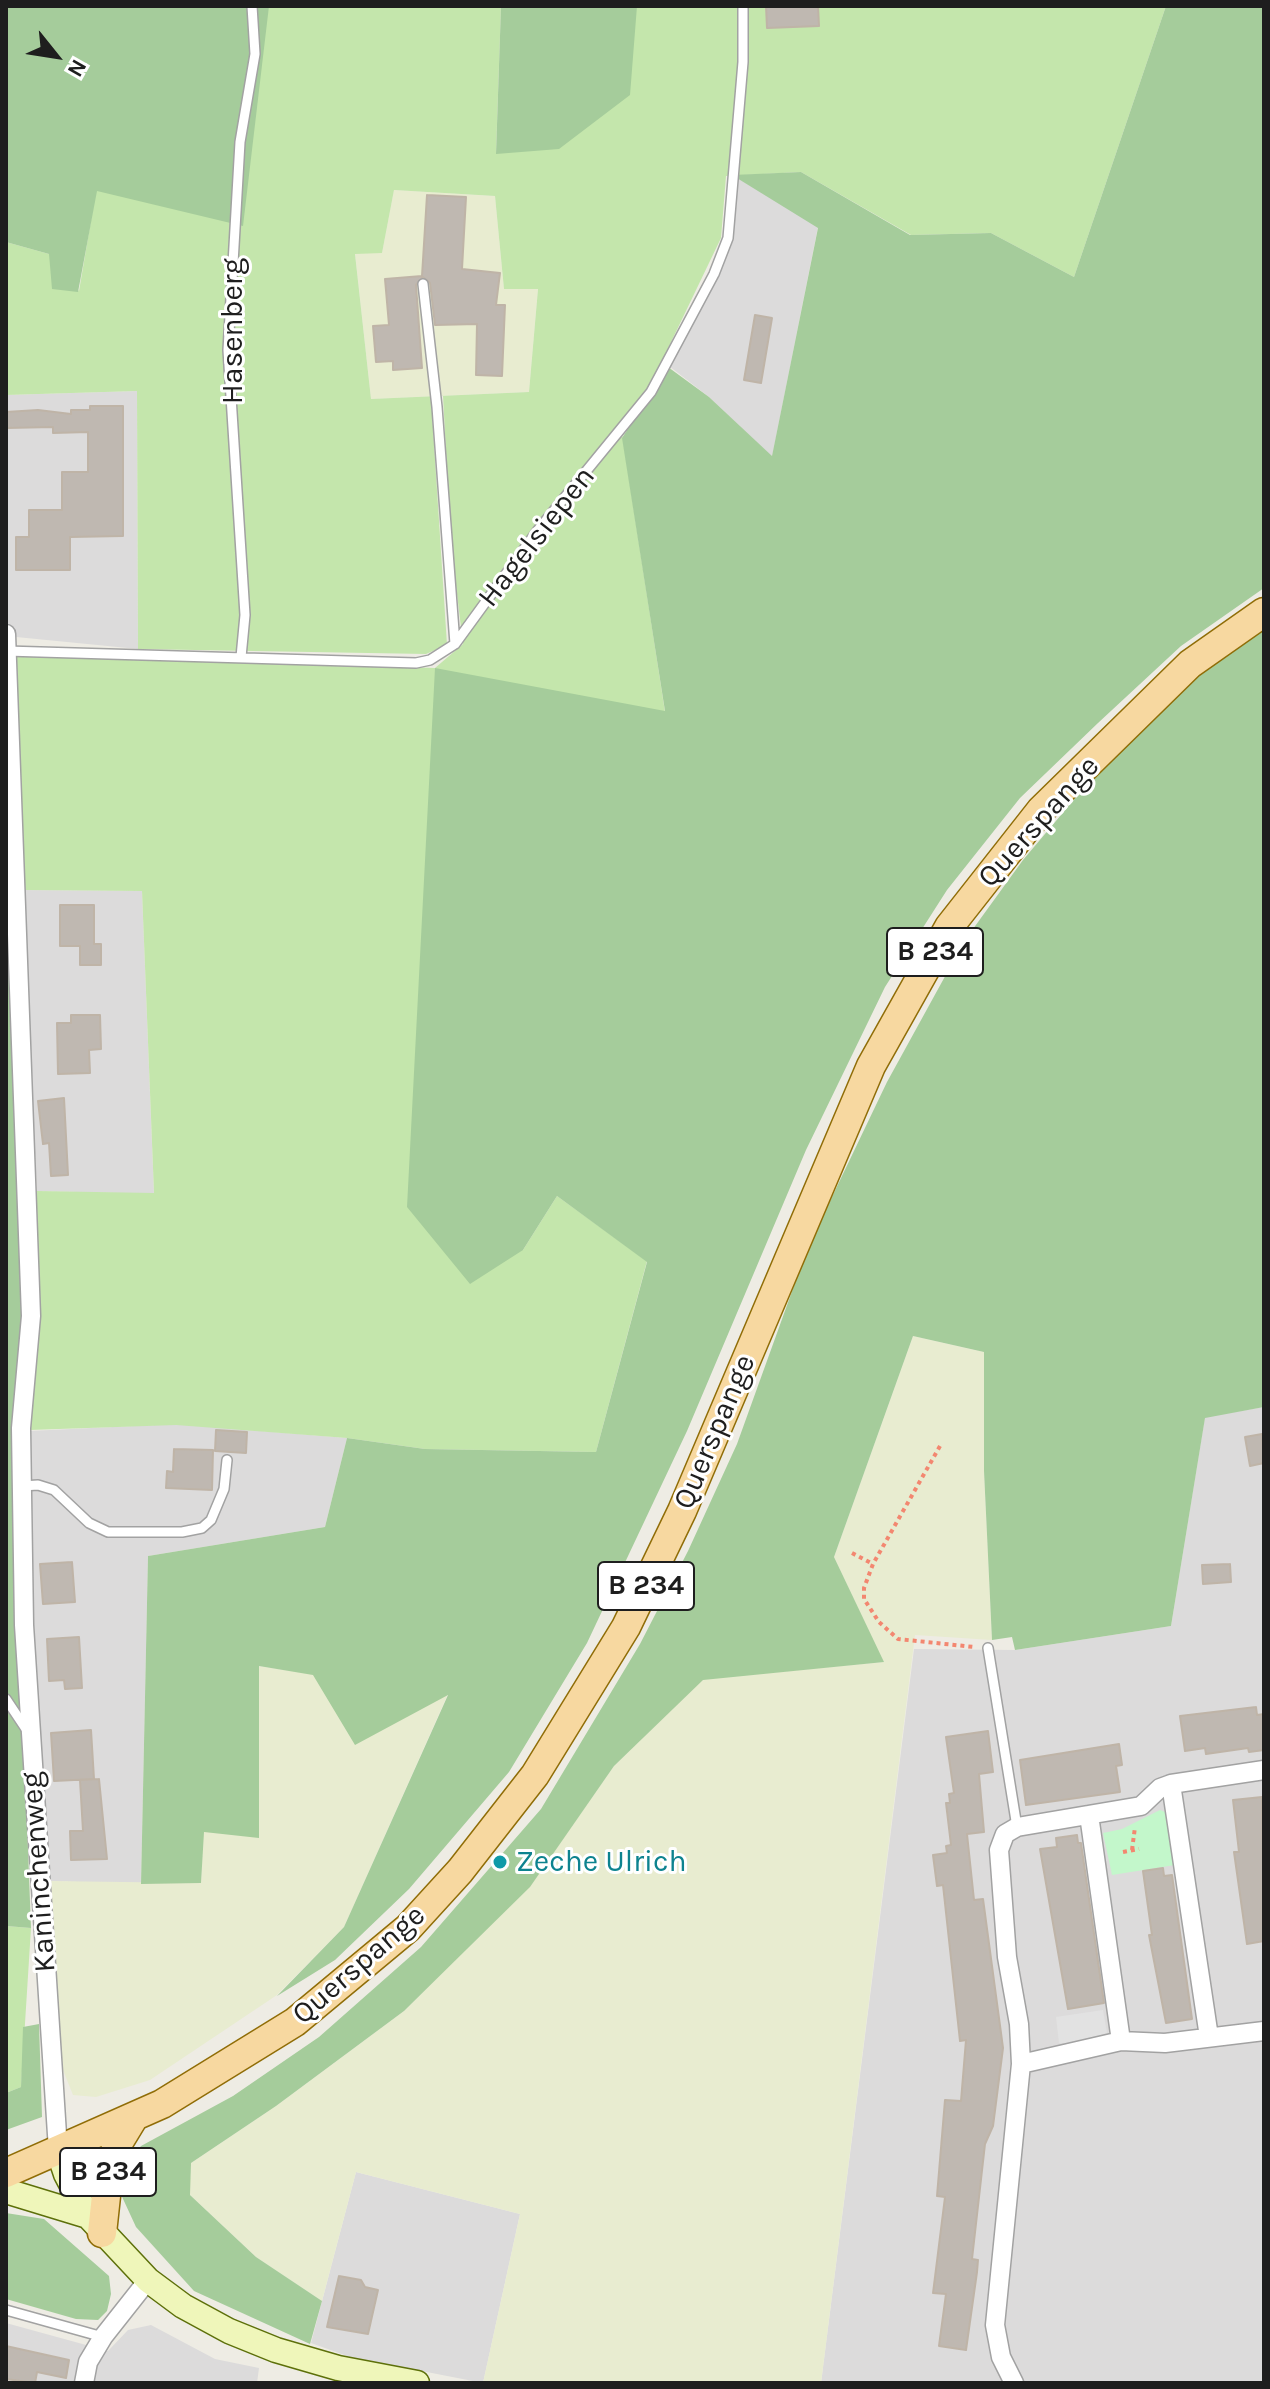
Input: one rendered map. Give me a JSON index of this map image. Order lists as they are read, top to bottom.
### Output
{
  "streets": {
    "main road": ["Querspange", "B 234"],
    "street": ["Kaninchenweg"],
    "lane": ["Hasenberg", "Hagelsiepen"]
  },
  "crossings": [
    ["Hasenberg", "Hagelsiepen"],
    ["Hagelsiepen", "Kaninchenweg"],
    ["Querspange", "B 234"],
    ["Querspange", "Kaninchenweg"],
    ["B 234", "Kaninchenweg"]
  ],
  "places": ["Zeche Ulrich"],
  "north": "bottom right"
}
